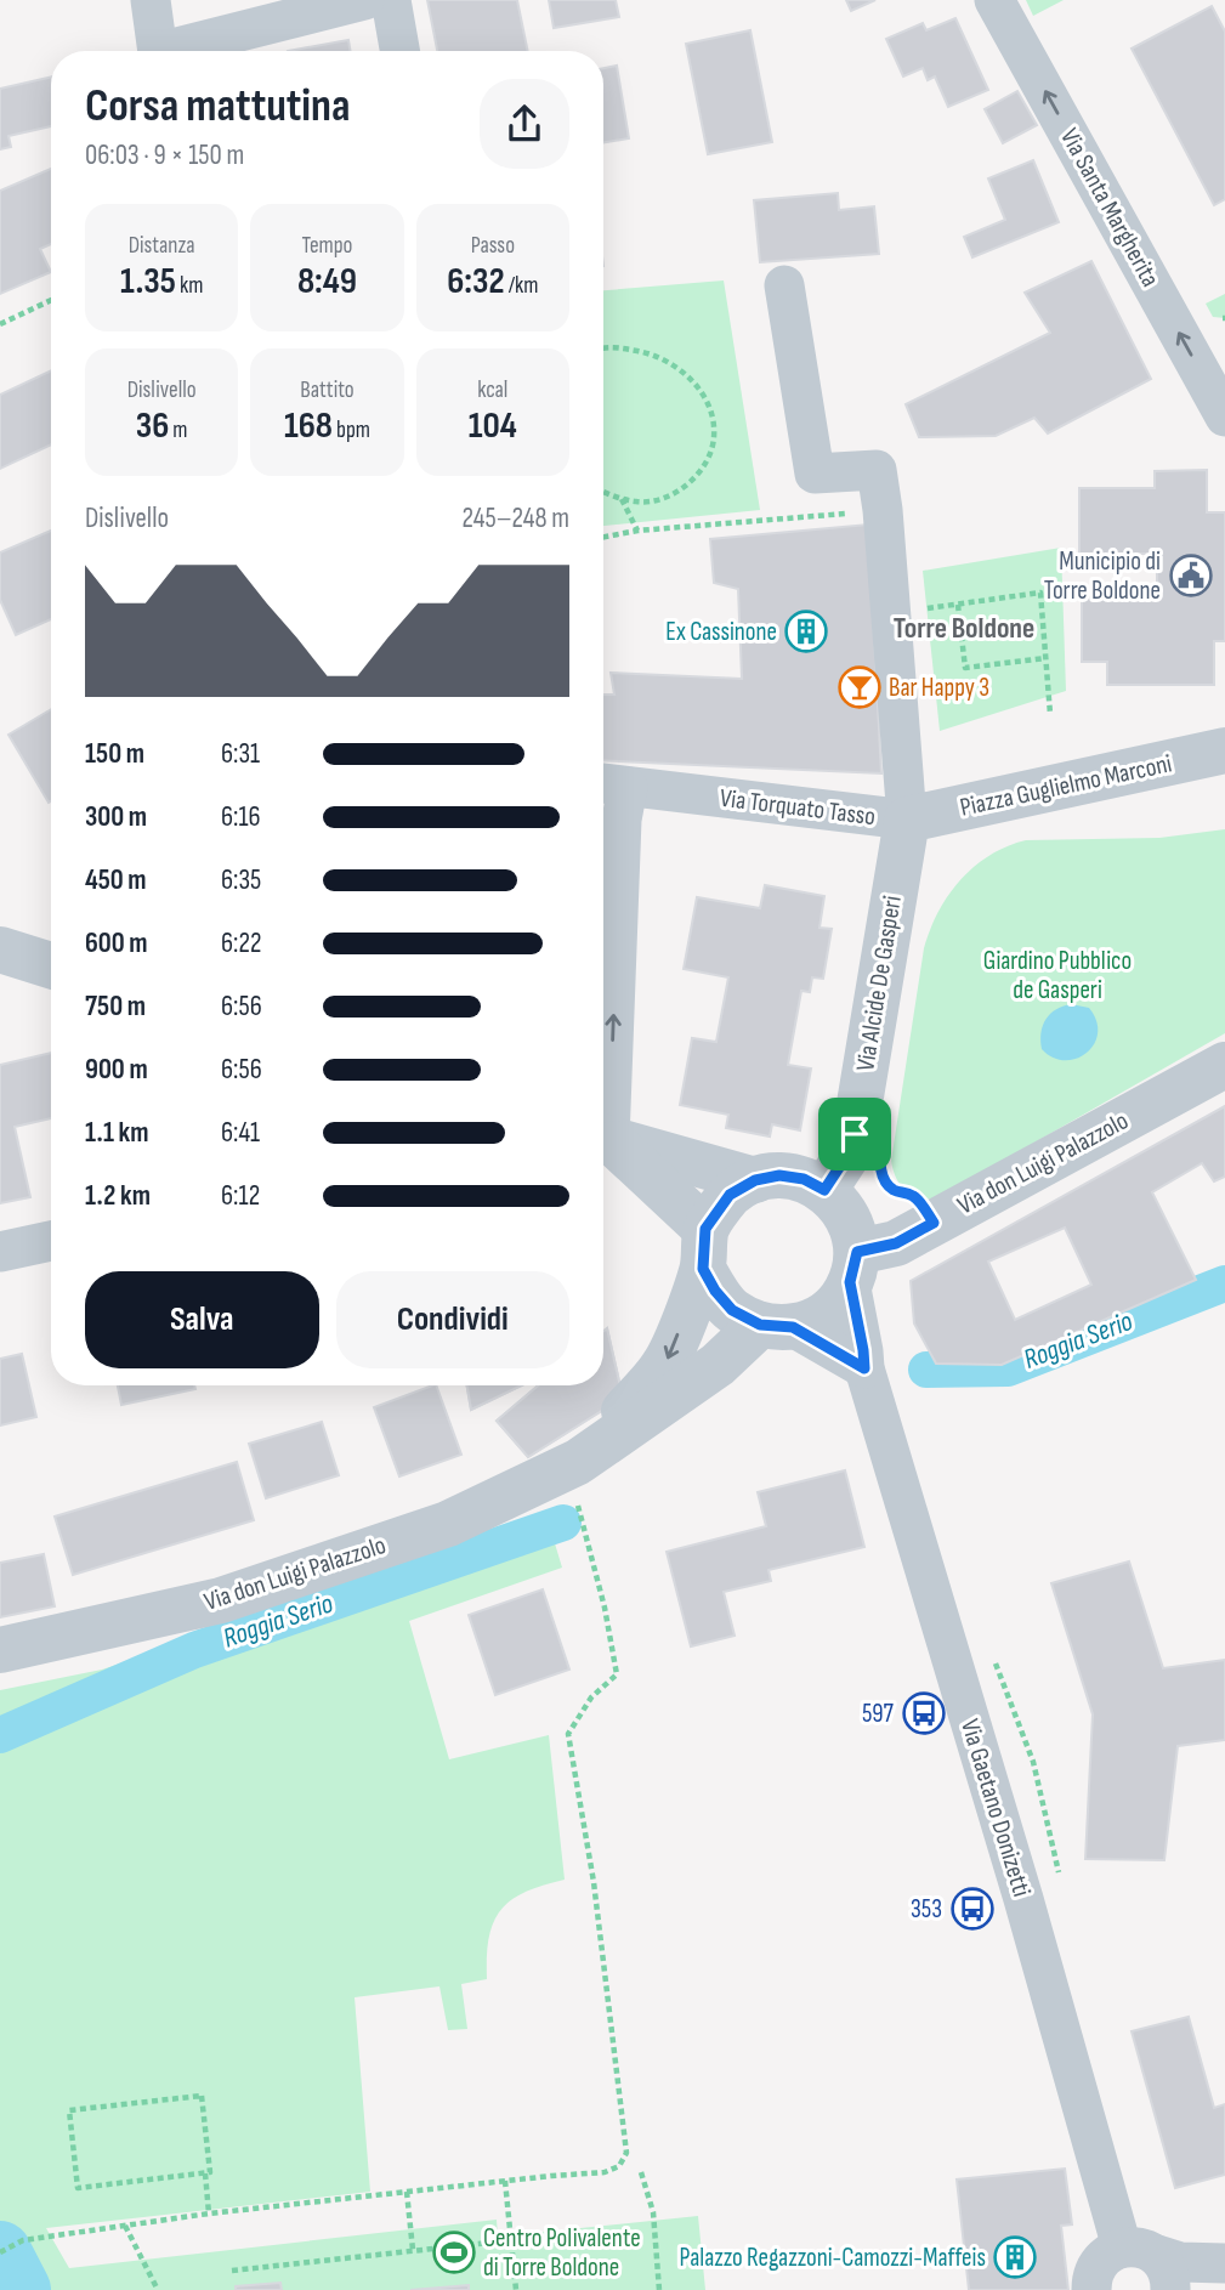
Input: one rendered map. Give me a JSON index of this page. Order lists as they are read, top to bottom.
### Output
{
  "streets": {
    "street": [
      "Via Santa Margherita",
      "Piazza Guglielmo Marconi",
      "Via Torquato Tasso",
      "Via Alcide De Gasperi",
      "Via don Luigi Palazzolo",
      "Via Gaetano Donizetti"
    ]
  },
  "crossings": [
    ["Piazza Guglielmo Marconi", "Via Torquato Tasso"],
    ["Piazza Guglielmo Marconi", "Via Alcide De Gasperi"],
    ["Via Torquato Tasso", "Via Alcide De Gasperi"],
    ["Via Alcide De Gasperi", "Via don Luigi Palazzolo"],
    ["Via Alcide De Gasperi", "Via Gaetano Donizetti"],
    ["Via don Luigi Palazzolo", "Via Gaetano Donizetti"]
  ],
  "one_way": ["Via Santa Margherita"],
  "districts": ["Torre Boldone"],
  "water": ["Roggia Serio"],
  "parks": ["Giardino Pubblico de Gasperi"],
  "places": {
    "public building": ["Municipio di Torre Boldone"],
    "building": ["Ex Cassinone", "Palazzo Regazzoni-Camozzi-Maffeis"],
    "bar": ["Bar Happy 3"],
    "bus stop": ["597", "353"],
    "sports": ["Centro Polivalente di Torre Boldone"]
  },
  "page": {
    "heading": ["Corsa mattutina", "06:03 · 9 × 150 m"],
    "stats": [
      ["Distanza", "1.35 km"],
      ["Tempo", "8:49"],
      ["Passo", "6:32 /km"],
      ["Dislivello", "36 m"],
      ["Battito", "168 bpm"],
      ["kcal", "104"]
    ],
    "chart": ["Dislivello", "245–248 m"],
    "list": [
      {
        "name": "150 m",
        "note": "6:31"
      },
      {
        "name": "300 m",
        "note": "6:16"
      },
      {
        "name": "450 m",
        "note": "6:35"
      },
      {
        "name": "600 m",
        "note": "6:22"
      },
      {
        "name": "750 m",
        "note": "6:56"
      },
      {
        "name": "900 m",
        "note": "6:56"
      },
      {
        "name": "1.1 km",
        "note": "6:41"
      },
      {
        "name": "1.2 km",
        "note": "6:12"
      }
    ],
    "buttons": ["Salva", "Condividi"]
  }
}
